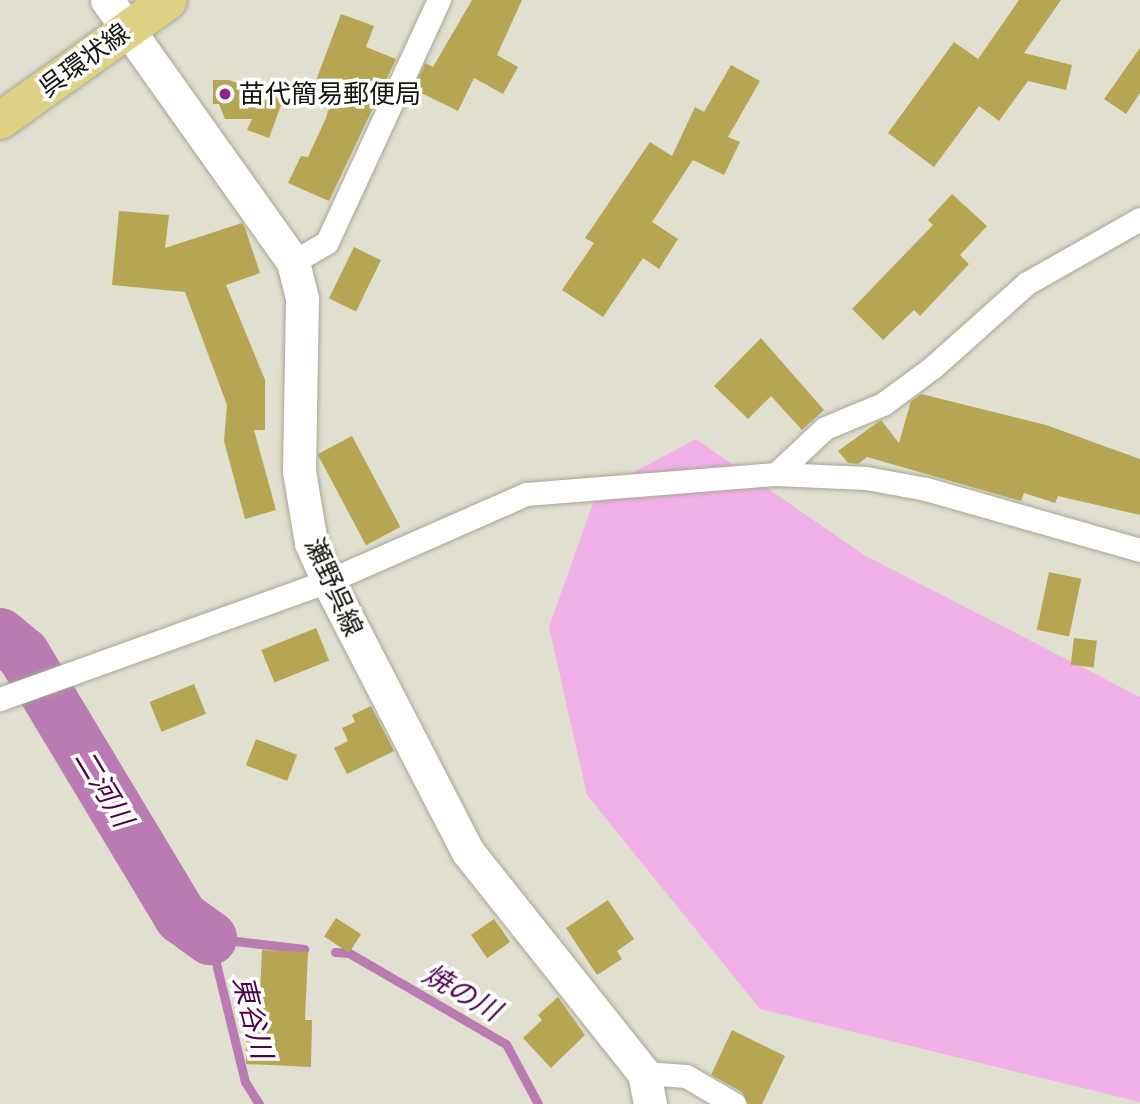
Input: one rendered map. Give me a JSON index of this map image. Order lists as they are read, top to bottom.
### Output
{
  "streets": {
    "main road": ["呉環状線", "瀬野呉線"]
  },
  "crossings": [
    ["呉環状線", "瀬野呉線"]
  ],
  "water": ["二河川", "焼の川", "東谷川"],
  "places": ["苗代簡易郵便局"]
}
